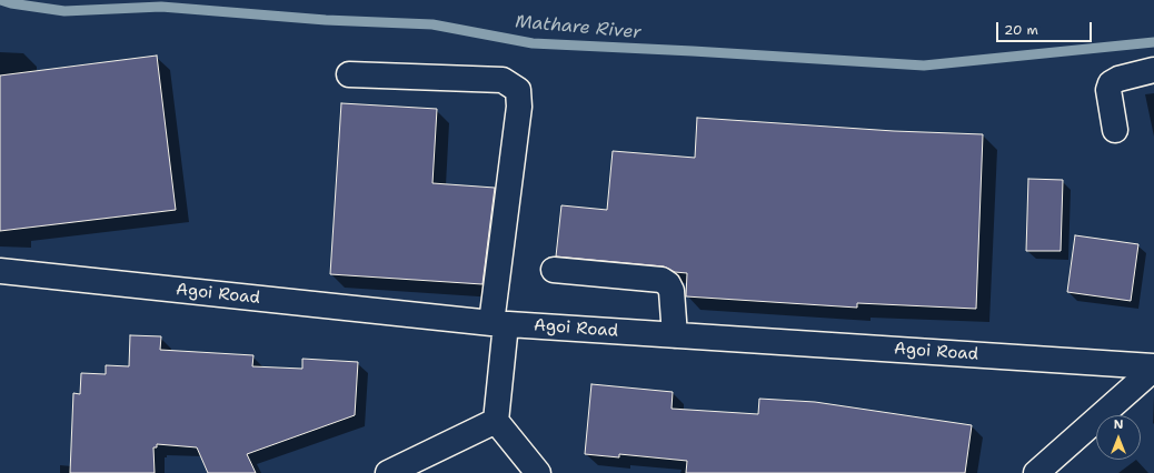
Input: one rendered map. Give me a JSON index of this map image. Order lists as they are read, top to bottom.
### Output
{
  "streets": {
    "street": ["Agoi Road"]
  },
  "water": ["Mathare River"],
  "scale_bar": "20 m",
  "north": "top"
}
